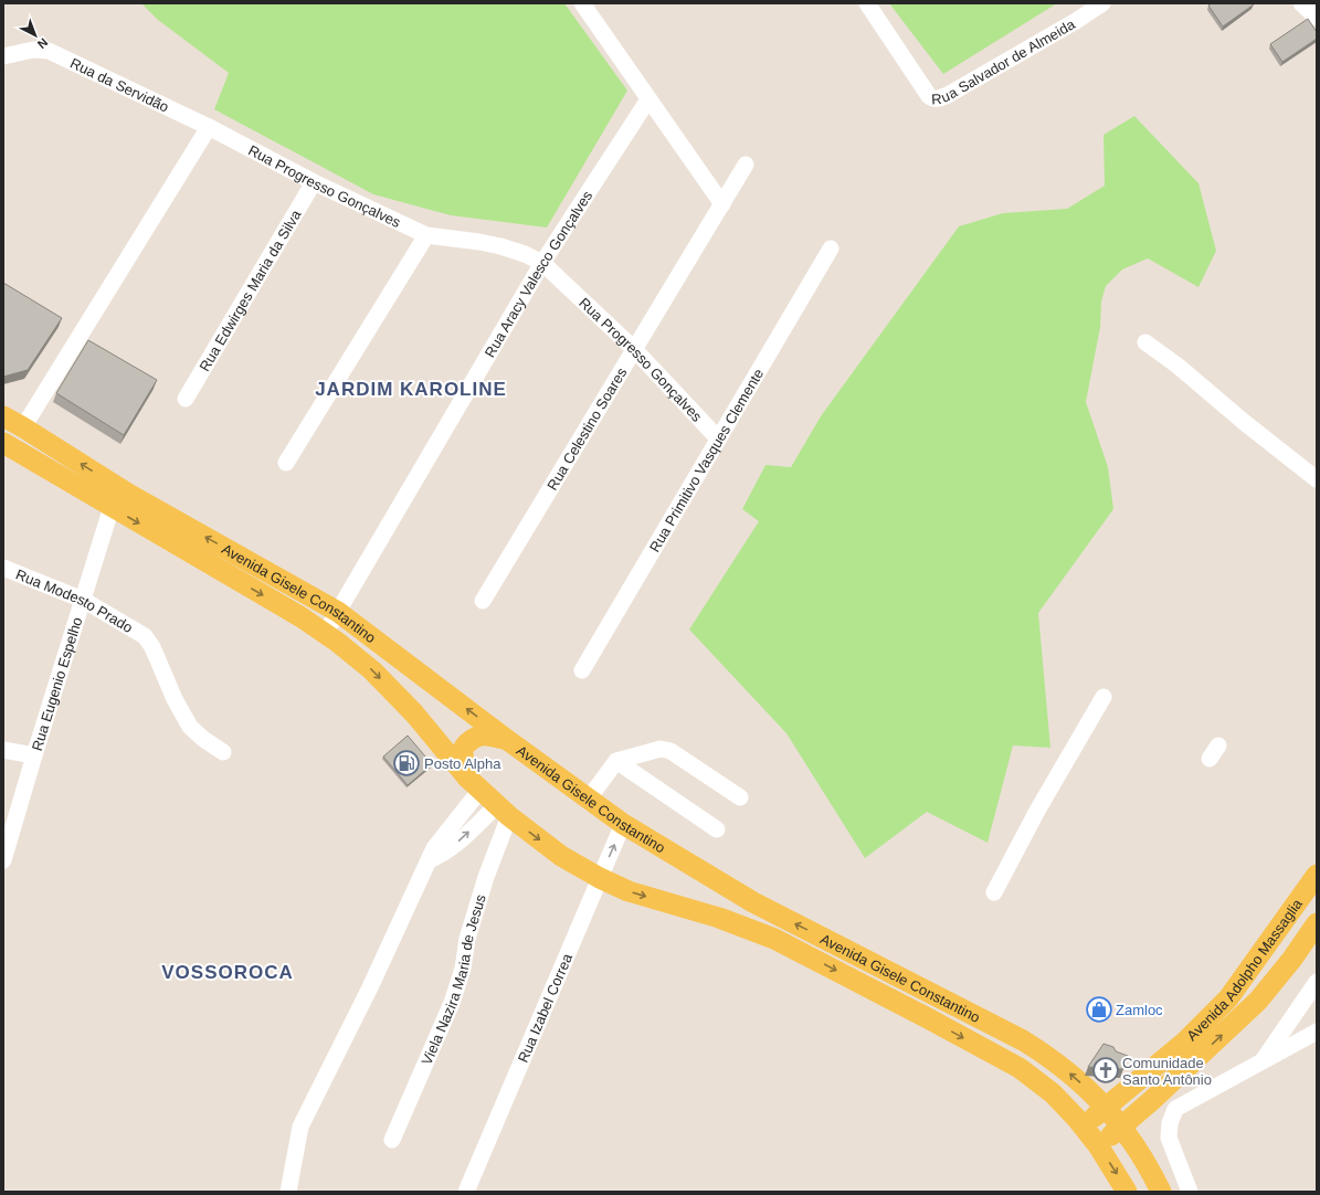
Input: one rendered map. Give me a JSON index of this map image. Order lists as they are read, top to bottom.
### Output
{
  "streets": {
    "main road": ["Avenida Gisele Constantino", "Avenida Adolpho Massaglia"],
    "street": [
      "Rua Salvador de Almeida",
      "Rua da Servidão",
      "Rua Progresso Gonçalves",
      "Rua Aracy Valesco Gonçalves",
      "Rua Edwirges Maria da Silva",
      "Rua Celestino Soares",
      "Rua Primitivo Vasques Clemente",
      "Rua Modesto Prado",
      "Rua Eugenio Espelho",
      "Viela Nazira Maria de Jesus",
      "Rua Izabel Correa"
    ]
  },
  "crossings": [
    ["Rua da Servidão", "Rua Progresso Gonçalves"],
    ["Rua Progresso Gonçalves", "Rua Aracy Valesco Gonçalves"],
    ["Rua Progresso Gonçalves", "Rua Edwirges Maria da Silva"],
    ["Rua Progresso Gonçalves", "Rua Celestino Soares"],
    ["Rua Progresso Gonçalves", "Rua Primitivo Vasques Clemente"],
    ["Rua Aracy Valesco Gonçalves", "Avenida Gisele Constantino"],
    ["Avenida Gisele Constantino", "Rua Eugenio Espelho"],
    ["Avenida Gisele Constantino", "Avenida Adolpho Massaglia"],
    ["Avenida Gisele Constantino", "Viela Nazira Maria de Jesus"],
    ["Avenida Gisele Constantino", "Rua Izabel Correa"],
    ["Rua Modesto Prado", "Rua Eugenio Espelho"]
  ],
  "districts": ["JARDIM KAROLINE", "VOSSOROCA"],
  "places": {
    "fuel station": ["Posto Alpha"],
    "shop": ["Zamloc"],
    "church": ["Comunidade Santo Antônio"]
  },
  "north": "bottom right"
}
